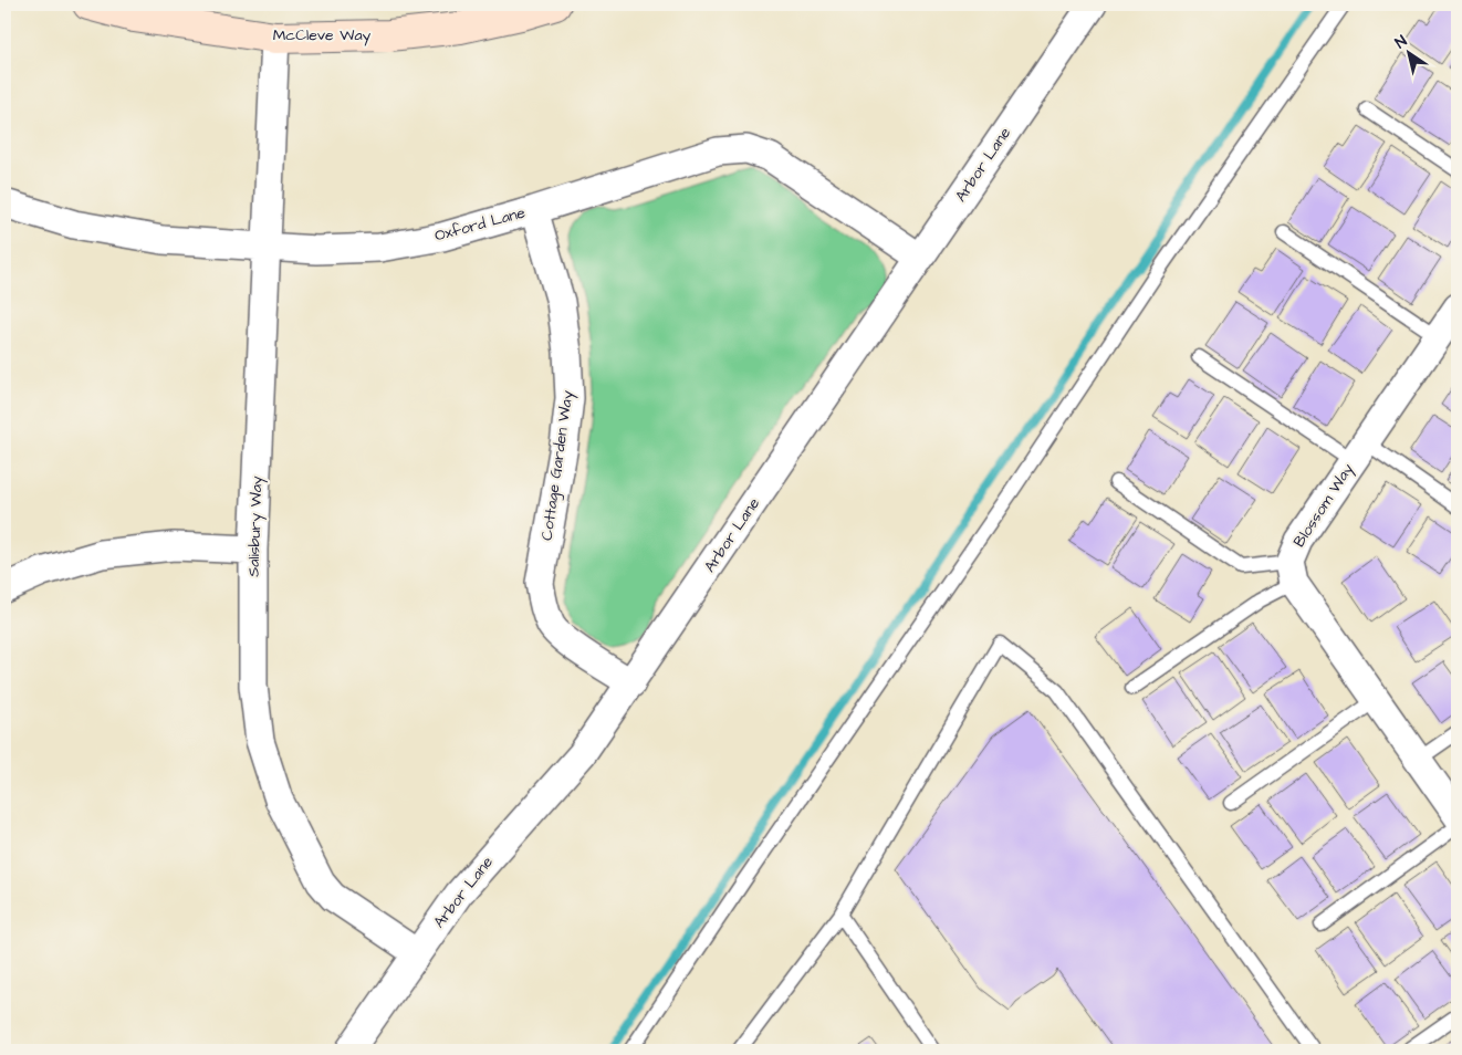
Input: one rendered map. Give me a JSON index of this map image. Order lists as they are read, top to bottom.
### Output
{
  "streets": {
    "street": [
      "McCleve Way",
      "Arbor Lane",
      "Oxford Lane",
      "Cottage Garden Way",
      "Blossom Way",
      "Salisbury Way"
    ]
  },
  "crossings": [
    ["McCleve Way", "Salisbury Way"],
    ["Arbor Lane", "Oxford Lane"],
    ["Arbor Lane", "Cottage Garden Way"],
    ["Arbor Lane", "Salisbury Way"],
    ["Oxford Lane", "Cottage Garden Way"],
    ["Oxford Lane", "Salisbury Way"]
  ],
  "north": "top left"
}
